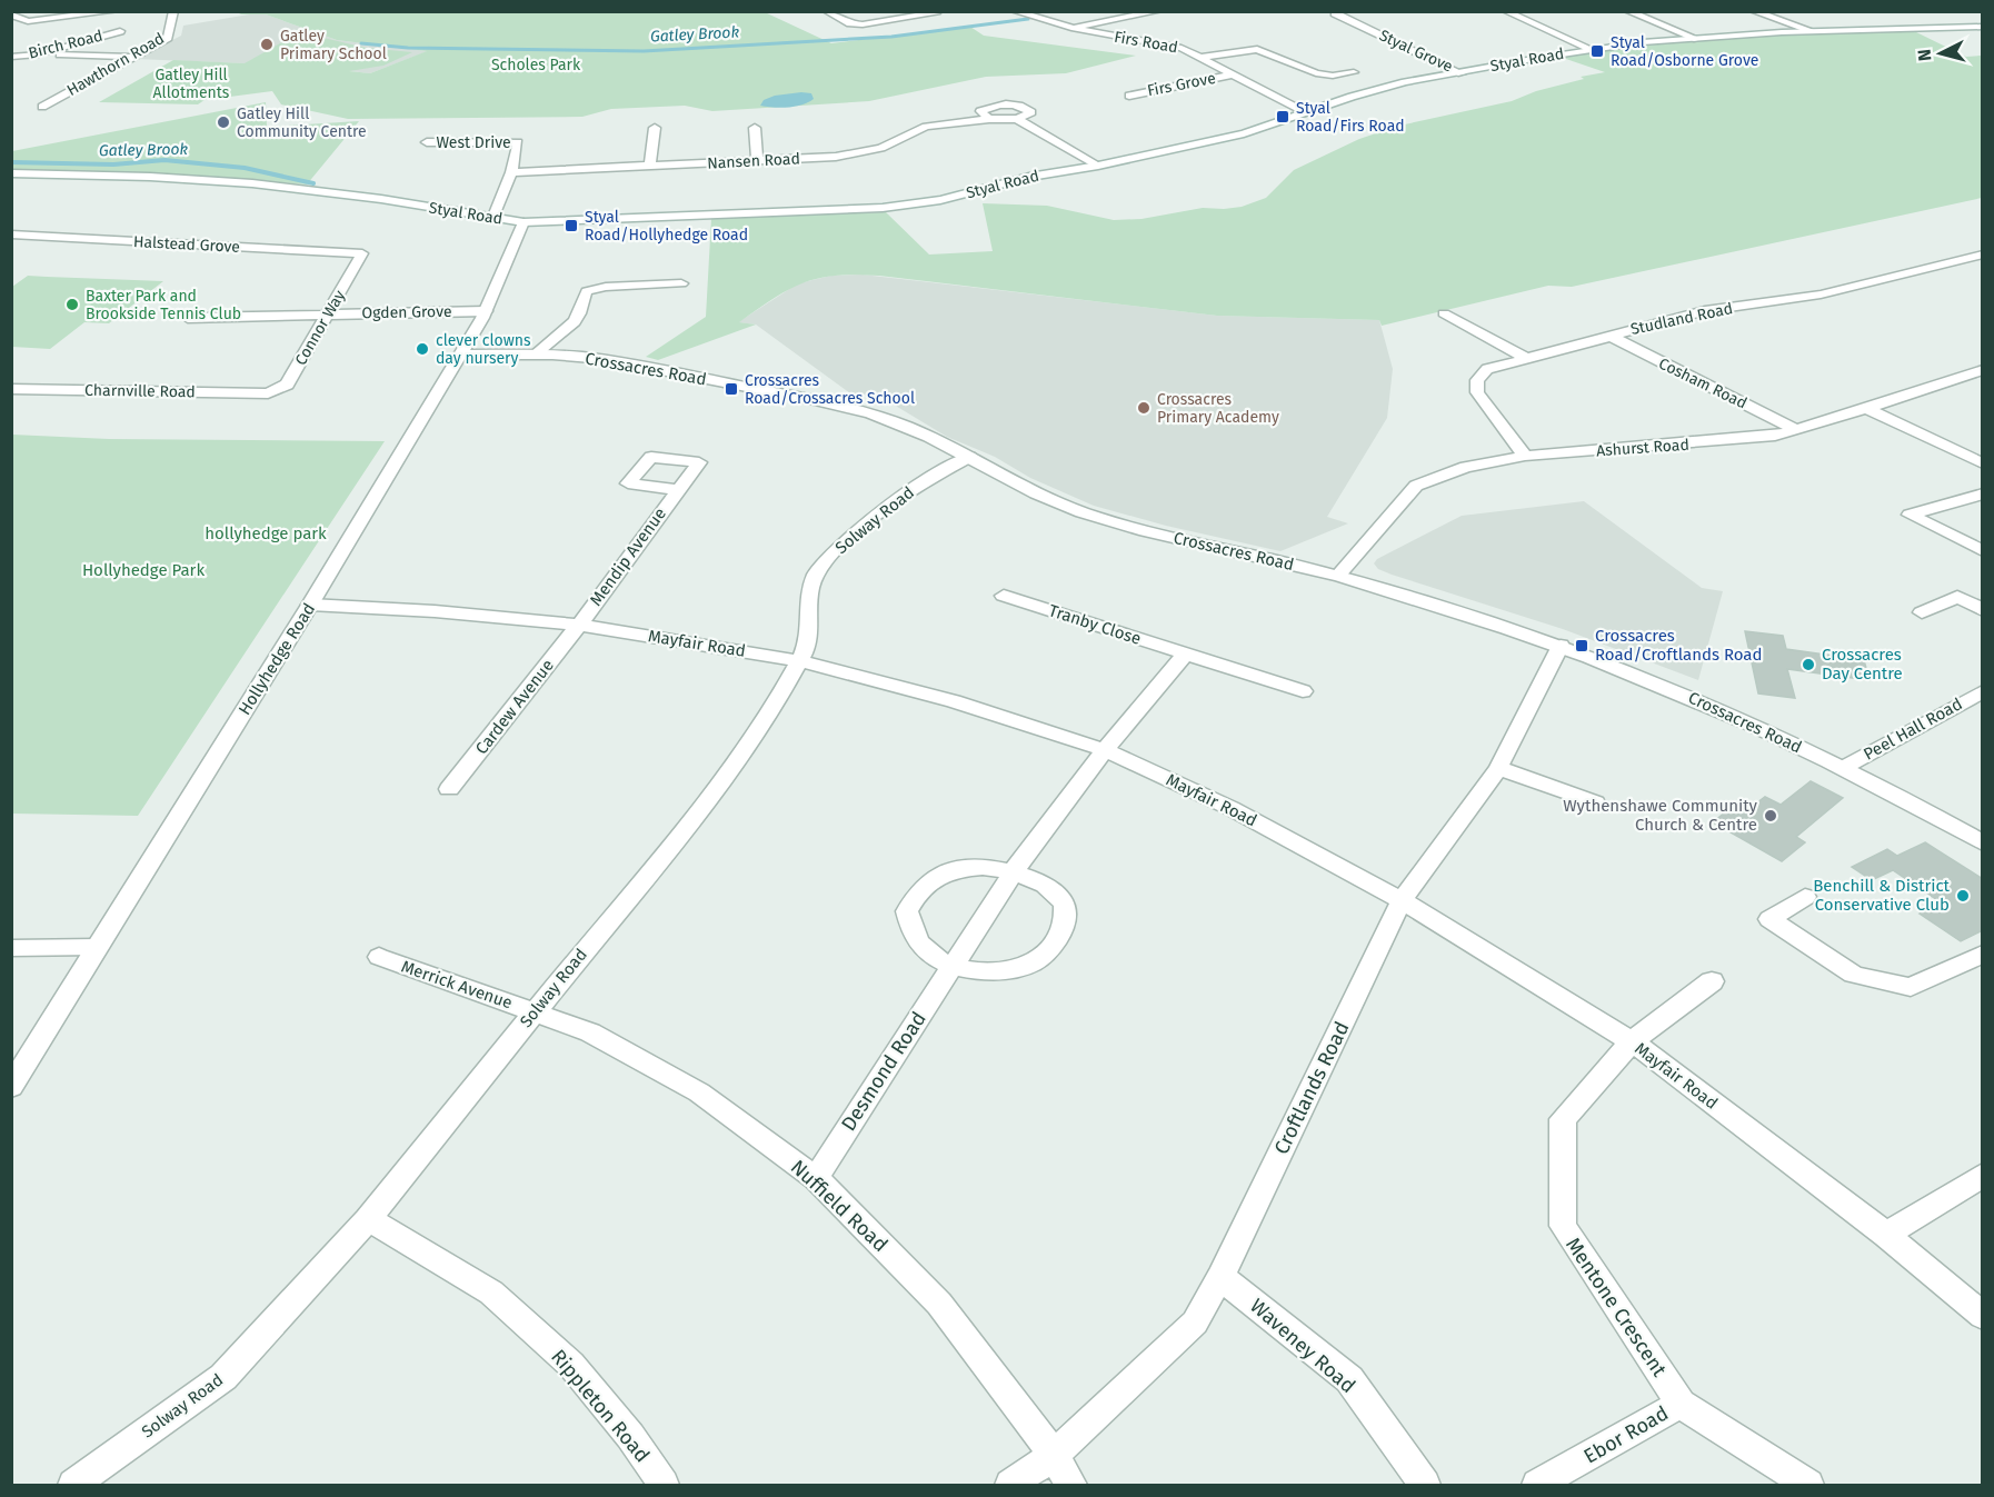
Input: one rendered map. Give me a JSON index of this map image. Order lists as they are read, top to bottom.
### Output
{
  "streets": {
    "street": [
      "Firs Road",
      "Birch Road",
      "Styal Grove",
      "Styal Road",
      "Hawthorn Road",
      "Firs Grove",
      "West Drive",
      "Nansen Road",
      "Halstead Grove",
      "Ogden Grove",
      "Studland Road",
      "Connor Way",
      "Crossacres Road",
      "Cosham Road",
      "Charnville Road",
      "Ashurst Road",
      "Solway Road",
      "Mendip Avenue",
      "Tranby Close",
      "Mayfair Road",
      "Hollyhedge Road",
      "Cardew Avenue",
      "Peel Hall Road",
      "Merrick Avenue",
      "Desmond Road",
      "Croftlands Road",
      "Nuffield Road",
      "Mentone Crescent",
      "Waveney Road",
      "Rippleton Road",
      "Ebor Road"
    ]
  },
  "crossings": [
    ["Firs Road", "Styal Road"],
    ["Firs Road", "Firs Grove"],
    ["Styal Grove", "Styal Road"],
    ["Styal Road", "West Drive"],
    ["Styal Road", "Hollyhedge Road"],
    ["West Drive", "Nansen Road"],
    ["Halstead Grove", "Connor Way"],
    ["Ogden Grove", "Connor Way"],
    ["Ogden Grove", "Hollyhedge Road"],
    ["Studland Road", "Cosham Road"],
    ["Studland Road", "Ashurst Road"],
    ["Connor Way", "Charnville Road"],
    ["Crossacres Road", "Ashurst Road"],
    ["Crossacres Road", "Solway Road"],
    ["Crossacres Road", "Hollyhedge Road"],
    ["Crossacres Road", "Peel Hall Road"],
    ["Crossacres Road", "Croftlands Road"],
    ["Cosham Road", "Ashurst Road"],
    ["Solway Road", "Mayfair Road"],
    ["Solway Road", "Merrick Avenue"],
    ["Solway Road", "Nuffield Road"],
    ["Solway Road", "Rippleton Road"],
    ["Mendip Avenue", "Mayfair Road"],
    ["Mendip Avenue", "Cardew Avenue"],
    ["Mayfair Road", "Hollyhedge Road"],
    ["Mayfair Road", "Cardew Avenue"],
    ["Mayfair Road", "Croftlands Road"],
    ["Mayfair Road", "Mentone Crescent"],
    ["Merrick Avenue", "Nuffield Road"],
    ["Desmond Road", "Nuffield Road"],
    ["Croftlands Road", "Nuffield Road"],
    ["Croftlands Road", "Waveney Road"],
    ["Mentone Crescent", "Ebor Road"]
  ],
  "water": ["Gatley Brook"],
  "parks": [
    "Scholes Park",
    "Gatley Hill Allotments",
    "hollyhedge park",
    "Hollyhedge Park"
  ],
  "places": {
    "other": [
      "Gatley Primary School",
      "Gatley Hill Community Centre",
      "Baxter Park and Brookside Tennis Club",
      "clever clowns day nursery",
      "Crossacres Primary Academy",
      "Crossacres Day Centre",
      "Wythenshawe Community Church & Centre",
      "Benchill & District Conservative Club"
    ],
    "transit": [
      "Styal Road/Osborne Grove",
      "Styal Road/Firs Road",
      "Styal Road/Hollyhedge Road",
      "Crossacres Road/Crossacres School",
      "Crossacres Road/Croftlands Road"
    ]
  },
  "north": "left"
}
